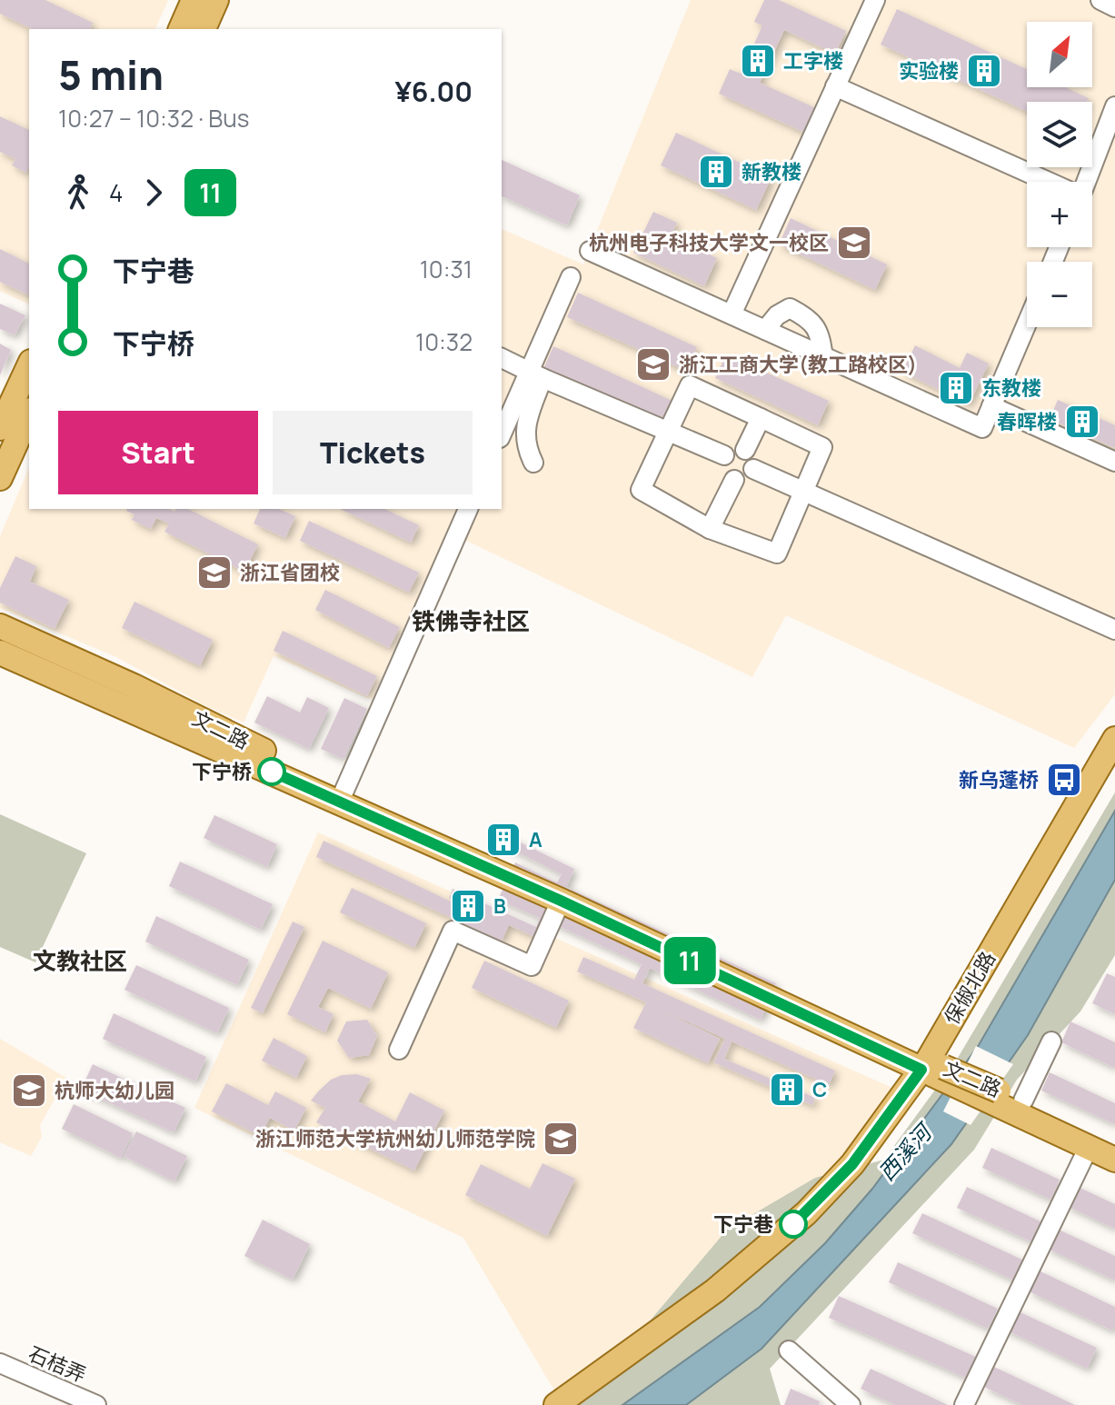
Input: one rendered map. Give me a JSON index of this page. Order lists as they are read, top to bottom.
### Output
{
  "streets": {
    "main road": ["文二路", "保俶北路"],
    "street": ["石桔弄"]
  },
  "crossings": [
    ["文二路", "保俶北路"]
  ],
  "districts": ["铁佛寺社区", "文教社区"],
  "water": ["西溪河"],
  "places": {
    "building": [
      "工字楼",
      "实验楼",
      "新教楼",
      "东教楼",
      "春晖楼",
      "A",
      "B",
      "C"
    ],
    "school or university": [
      "杭州电子科技大学文一校区",
      "浙江工商大学(教工路校区)",
      "浙江省团校",
      "杭师大幼儿园",
      "浙江师范大学杭州幼儿师范学院"
    ],
    "other": ["下宁桥", "下宁巷"],
    "bus stop": ["新乌蓬桥"]
  },
  "lines": ["bus line 11"],
  "north": "top right",
  "page": {
    "on_map": "11",
    "map_buttons": ["+", "−"],
    "heading": ["5 min", "10:27 – 10:32 · Bus", "¥6.00"],
    "legs": ["4", "11"],
    "list": [
      {
        "name": "下宁巷",
        "value": "10:31"
      },
      {
        "name": "下宁桥",
        "value": "10:32"
      }
    ],
    "buttons": ["Start", "Tickets"]
  }
}
